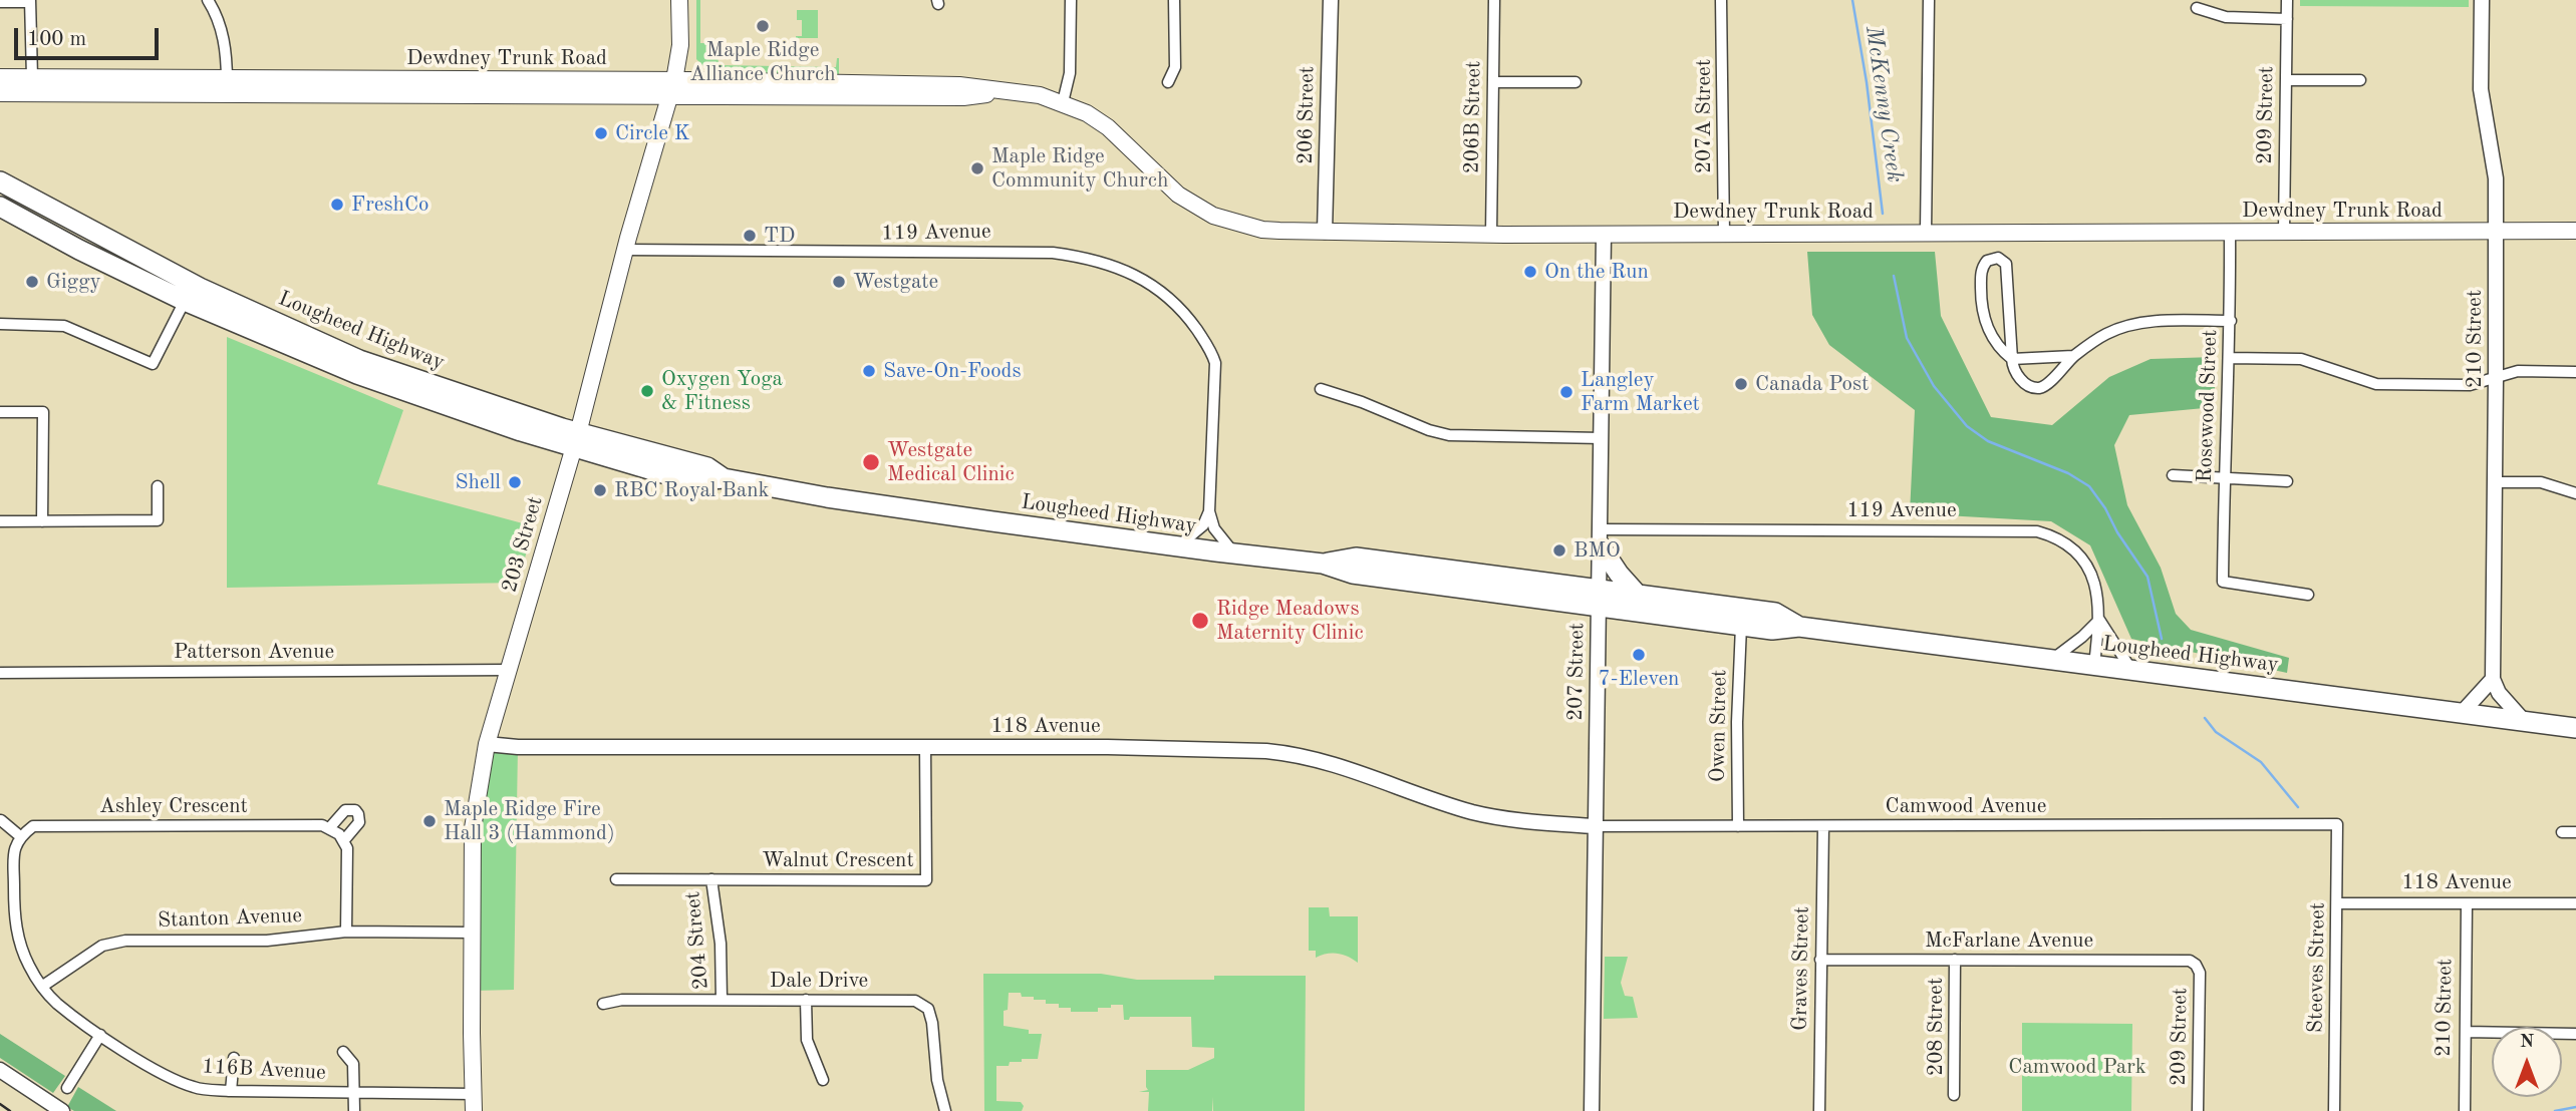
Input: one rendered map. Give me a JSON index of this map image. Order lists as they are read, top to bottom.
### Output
{
  "streets": {
    "highway": ["Lougheed Highway"],
    "main road": ["Dewdney Trunk Road", "203 Street"],
    "street": [
      "206 Street",
      "209 Street",
      "207A Street",
      "206B Street",
      "119 Avenue",
      "210 Street",
      "Rosewood Street",
      "Patterson Avenue",
      "207 Street",
      "118 Avenue",
      "Owen Street",
      "Ashley Crescent",
      "Camwood Avenue",
      "Walnut Crescent",
      "Stanton Avenue",
      "204 Street",
      "McFarlane Avenue",
      "Steeves Street",
      "Graves Street",
      "Dale Drive",
      "208 Street",
      "116B Avenue"
    ]
  },
  "crossings": [
    ["Dewdney Trunk Road", "206 Street"],
    ["Dewdney Trunk Road", "209 Street"],
    ["Dewdney Trunk Road", "207A Street"],
    ["Dewdney Trunk Road", "206B Street"],
    ["Dewdney Trunk Road", "210 Street"],
    ["Dewdney Trunk Road", "Rosewood Street"],
    ["Dewdney Trunk Road", "203 Street"],
    ["Dewdney Trunk Road", "207 Street"],
    ["209 Street", "McFarlane Avenue"],
    ["119 Avenue", "Lougheed Highway"],
    ["119 Avenue", "203 Street"],
    ["119 Avenue", "207 Street"],
    ["Lougheed Highway", "203 Street"],
    ["Lougheed Highway", "207 Street"],
    ["Lougheed Highway", "Owen Street"],
    ["210 Street", "118 Avenue"],
    ["203 Street", "Patterson Avenue"],
    ["203 Street", "118 Avenue"],
    ["203 Street", "Stanton Avenue"],
    ["203 Street", "116B Avenue"],
    ["207 Street", "118 Avenue"],
    ["207 Street", "Camwood Avenue"],
    ["118 Avenue", "Camwood Avenue"],
    ["118 Avenue", "Walnut Crescent"],
    ["118 Avenue", "Steeves Street"],
    ["Owen Street", "Camwood Avenue"],
    ["Camwood Avenue", "Steeves Street"],
    ["Camwood Avenue", "Graves Street"],
    ["Walnut Crescent", "204 Street"],
    ["Stanton Avenue", "116B Avenue"],
    ["204 Street", "Dale Drive"],
    ["McFarlane Avenue", "Graves Street"],
    ["McFarlane Avenue", "208 Street"]
  ],
  "water": ["McKenny Creek"],
  "parks": ["Camwood Park"],
  "places": [
    "Maple Ridge Alliance Church",
    "Circle K",
    "Maple Ridge Community Church",
    "FreshCo",
    "TD",
    "On the Run",
    "Giggy",
    "Westgate",
    "Save-On-Foods",
    "Canada Post",
    "Oxygen Yoga & Fitness",
    "Langley Farm Market",
    "Westgate Medical Clinic",
    "Shell",
    "RBC Royal Bank",
    "BMO",
    "Ridge Meadows Maternity Clinic",
    "7-Eleven",
    "Maple Ridge Fire Hall 3 (Hammond)"
  ],
  "scale_bar": "100 m",
  "north": "top"
}
